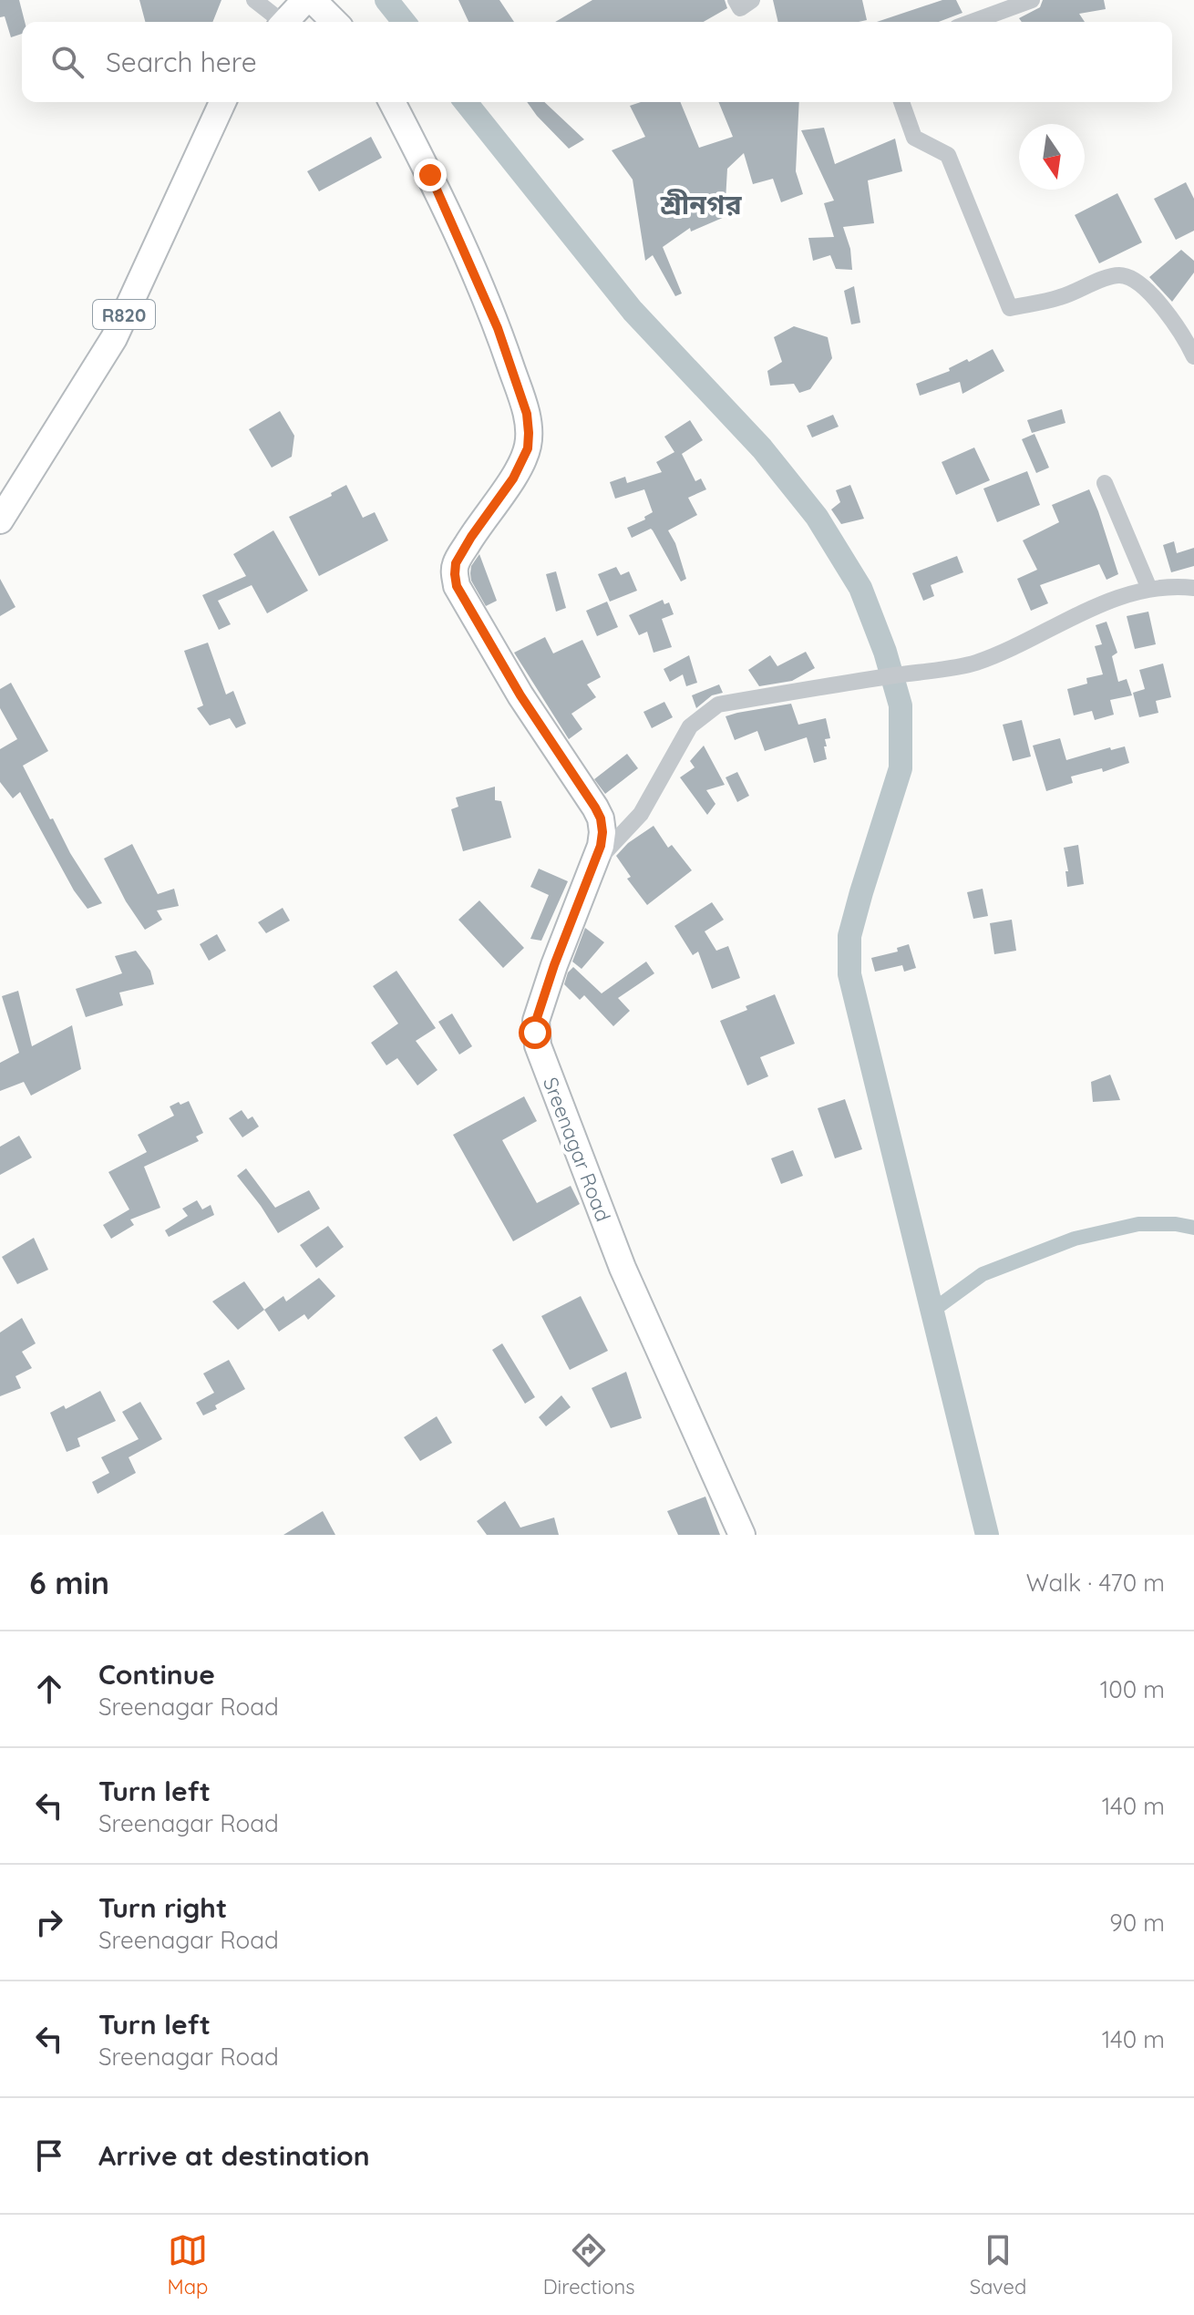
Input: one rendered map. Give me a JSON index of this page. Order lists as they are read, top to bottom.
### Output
{
  "streets": {
    "main road": ["R820", "Sreenagar Road"]
  },
  "districts": ["শ্রীনগর"],
  "north": "bottom",
  "page": {
    "search": "Search here",
    "heading": ["6 min", "Walk · 470 m"],
    "list": [
      ["Continue", "Sreenagar Road", "100 m"],
      ["Turn left", "Sreenagar Road", "140 m"],
      ["Turn right", "Sreenagar Road", "90 m"],
      ["Turn left", "Sreenagar Road", "140 m"],
      "Arrive at destination"
    ],
    "nav": ["Map", "Directions", "Saved"]
  }
}
